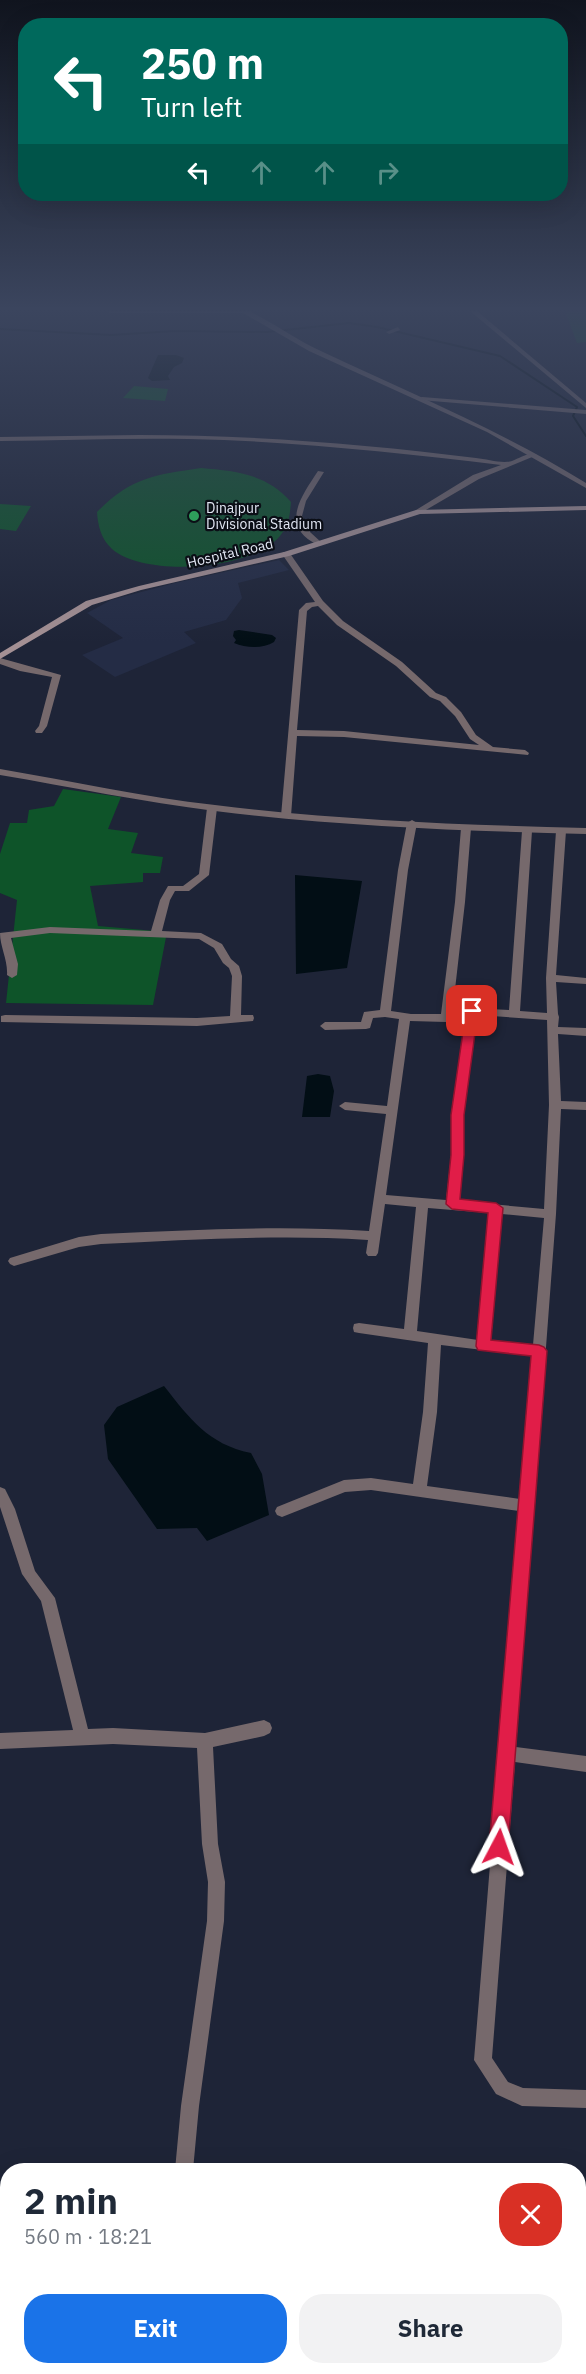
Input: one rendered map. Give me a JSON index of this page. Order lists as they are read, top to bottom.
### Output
{
  "streets": {
    "main road": ["Hospital Road"]
  },
  "places": ["Dinajpur Divisional Stadium"],
  "page": {
    "turn": ["250 m", "Turn left"],
    "heading": ["2 min", "560 m · 18:21"],
    "buttons": ["Exit", "Share"]
  }
}
